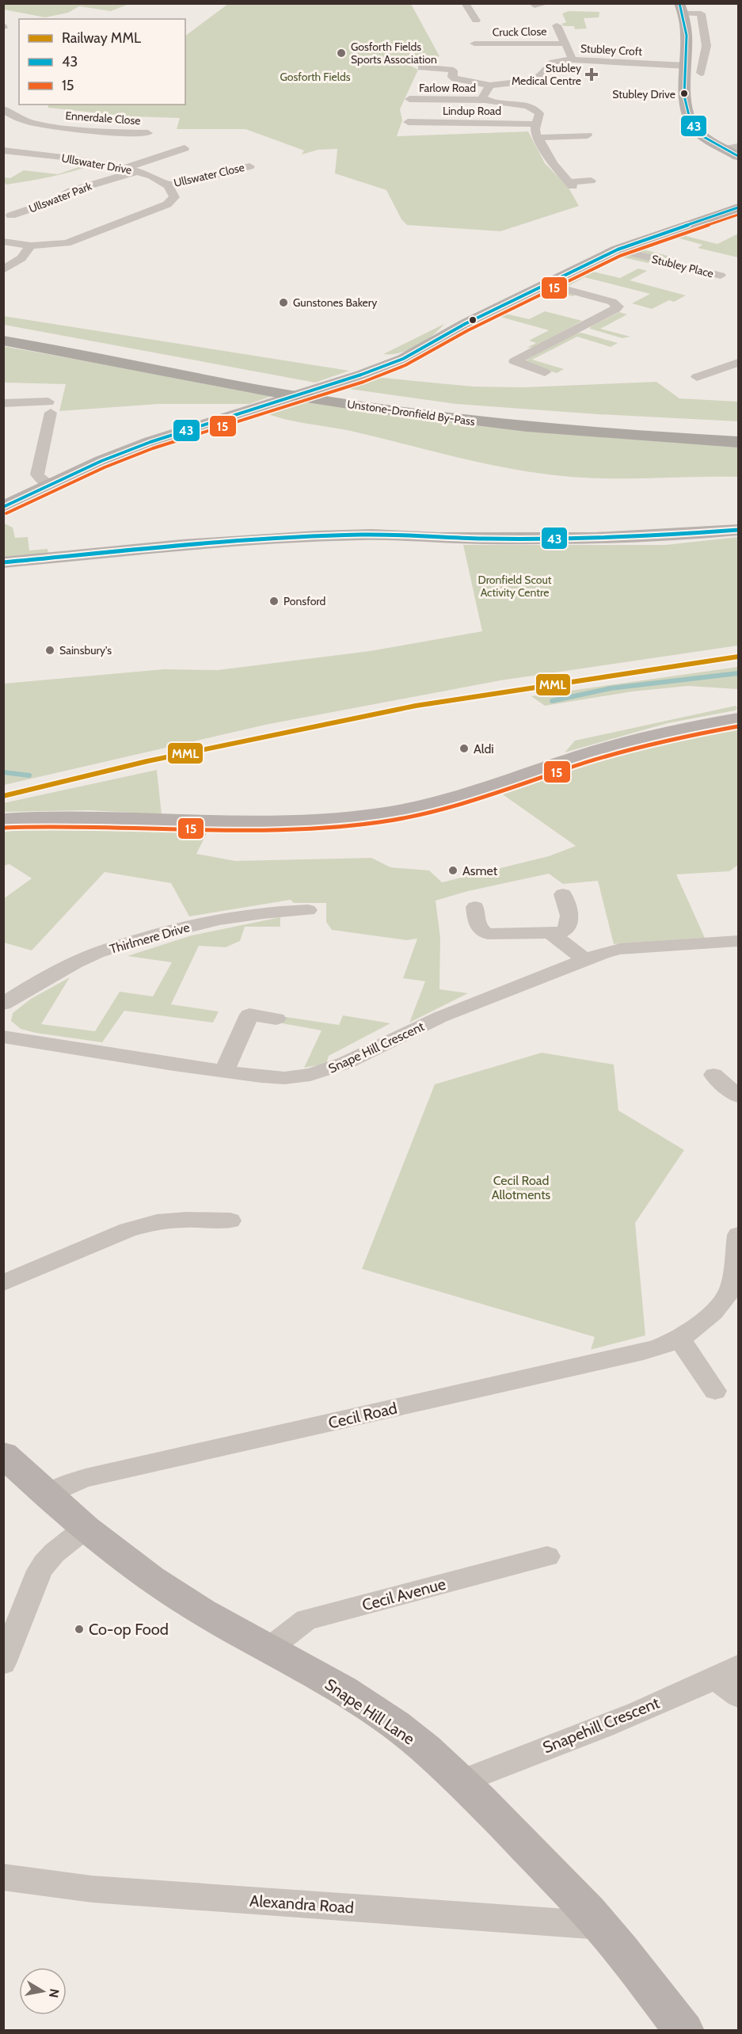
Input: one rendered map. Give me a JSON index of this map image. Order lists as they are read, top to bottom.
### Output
{
  "streets": {
    "highway": ["Unstone-Dronfield By-Pass"],
    "street": [
      "Cruck Close",
      "Stubley Croft",
      "Farlow Road",
      "Lindup Road",
      "Ennerdale Close",
      "Ullswater Drive",
      "Ullswater Close",
      "Ullswater Park",
      "Stubley Place",
      "Thirlmere Drive",
      "Snape Hill Crescent",
      "Cecil Road",
      "Cecil Avenue",
      "Snape Hill Lane",
      "Snapehill Crescent",
      "Alexandra Road"
    ]
  },
  "crossings": [
    ["Cruck Close", "Stubley Croft"],
    ["Farlow Road", "Lindup Road"],
    ["Ullswater Drive", "Ullswater Close"],
    ["Ullswater Drive", "Ullswater Park"],
    ["Cecil Road", "Snape Hill Lane"],
    ["Cecil Avenue", "Snape Hill Lane"],
    ["Snape Hill Lane", "Snapehill Crescent"],
    ["Snape Hill Lane", "Alexandra Road"]
  ],
  "parks": ["Gosforth Fields", "Dronfield Scout Activity Centre", "Cecil Road Allotments"],
  "places": {
    "other": [
      "Gosforth Fields Sports Association",
      "Stubley Drive",
      "Gunstones Bakery",
      "Ponsford",
      "Sainsbury's",
      "Aldi",
      "Asmet",
      "Co-op Food"
    ],
    "health": ["Stubley Medical Centre"]
  },
  "lines": ["transit line 43", "transit line 15", "rail line MML"],
  "legend": ["Railway MML", "43", "15"],
  "north": "right"
}
